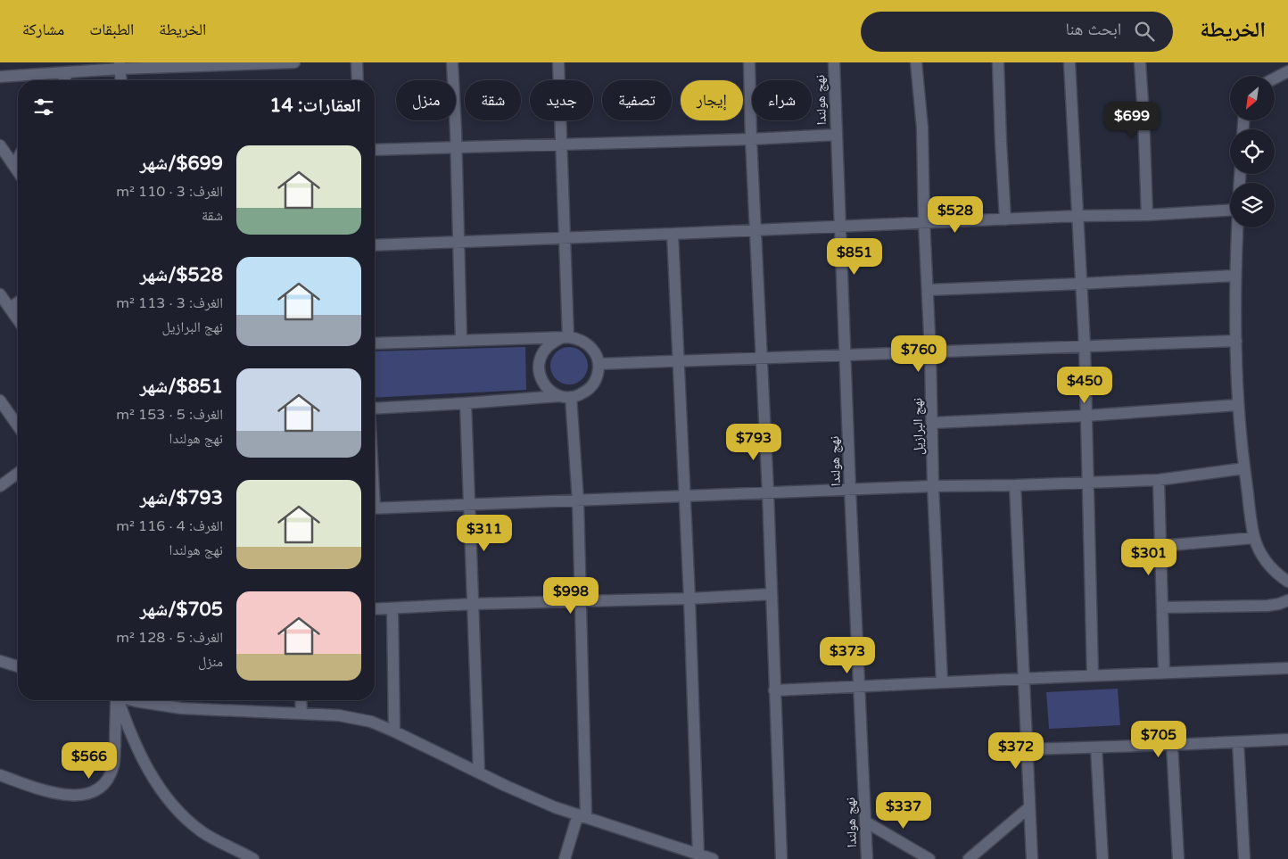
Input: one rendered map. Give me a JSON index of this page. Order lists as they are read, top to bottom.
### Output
{
  "streets": {
    "street": ["نهج هولندا", "نهج البرازيل"]
  },
  "north": "bottom left",
  "page": {
    "header": "الخريطة",
    "search": "ابحث هنا",
    "nav": ["الخريطة", "الطبقات", "مشاركة"],
    "chip": [
      "شراء",
      "إيجار",
      "تصفية",
      "جديد",
      "شقة",
      "منزل"
    ],
    "heading": "العقارات: 14",
    "price": [
      "$699",
      "$528",
      "$851",
      "$760",
      "$450",
      "$793",
      "$311",
      "$301",
      "$998",
      "$373",
      "$705",
      "$372",
      "$566",
      "$337"
    ],
    "list": [
      {
        "name": "$699/شهر",
        "note": "الغرف: 3 · 110 m² · شقة"
      },
      {
        "name": "$528/شهر",
        "note": "الغرف: 3 · 113 m² · نهج البرازيل"
      },
      {
        "name": "$851/شهر",
        "note": "الغرف: 5 · 153 m² · نهج هولندا"
      },
      {
        "name": "$793/شهر",
        "note": "الغرف: 4 · 116 m² · نهج هولندا"
      },
      {
        "name": "$705/شهر",
        "note": "الغرف: 5 · 128 m² · منزل"
      }
    ]
  }
}
